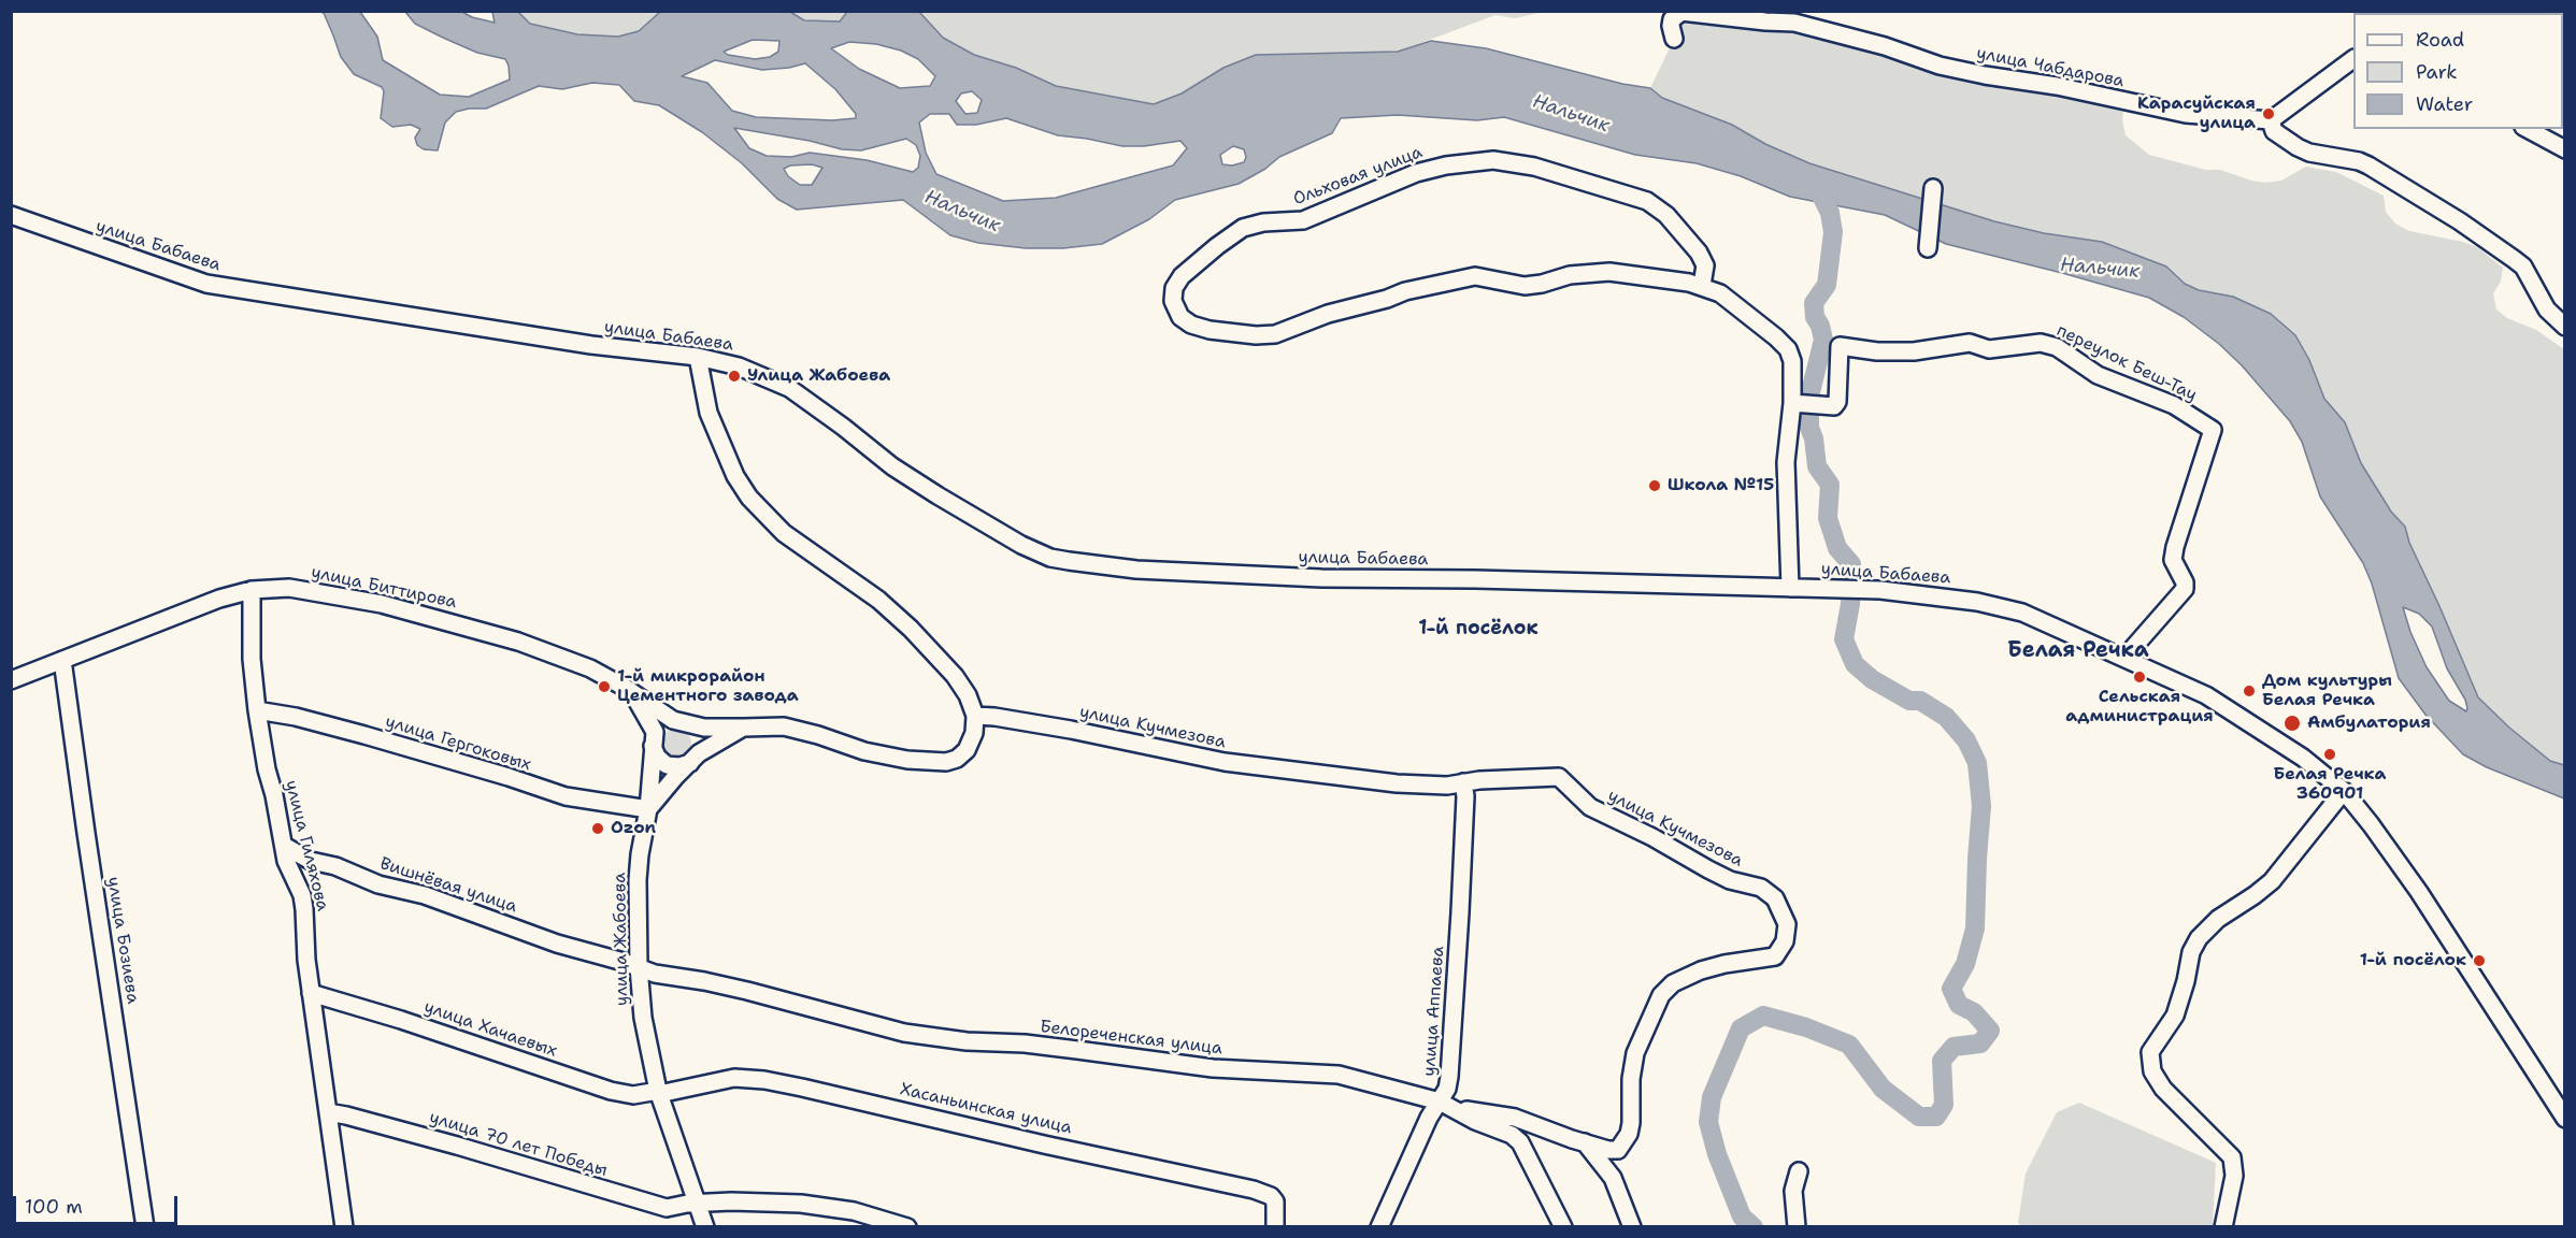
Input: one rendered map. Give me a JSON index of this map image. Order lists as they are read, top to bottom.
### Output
{
  "streets": {
    "street": [
      "улица Чабдарова",
      "Ольховая улица",
      "улица Бабаева",
      "переулок Беш-Тау",
      "улица Биттирова",
      "улица Кучмезова",
      "улица Гергоковых",
      "улица Гиляхова",
      "Вишнёвая улица",
      "улица Жабоева",
      "улица Бозиева",
      "улица Аппаева",
      "улица Хачаевых",
      "Белореченская улица",
      "Хасаньинская улица",
      "улица 70 лет Победы"
    ]
  },
  "crossings": [
    ["Ольховая улица", "улица Бабаева"],
    ["Ольховая улица", "переулок Беш-Тау"],
    ["улица Бабаева", "переулок Беш-Тау"],
    ["улица Биттирова", "улица Гиляхова"],
    ["улица Биттирова", "улица Жабоева"],
    ["улица Биттирова", "улица Бозиева"],
    ["улица Кучмезова", "улица Жабоева"],
    ["улица Кучмезова", "улица Аппаева"],
    ["улица Кучмезова", "Белореченская улица"],
    ["улица Гергоковых", "улица Гиляхова"],
    ["улица Гергоковых", "улица Жабоева"],
    ["улица Гиляхова", "Вишнёвая улица"],
    ["улица Гиляхова", "улица Хачаевых"],
    ["улица Гиляхова", "улица 70 лет Победы"],
    ["Вишнёвая улица", "улица Жабоева"],
    ["Вишнёвая улица", "Белореченская улица"],
    ["улица Жабоева", "улица Хачаевых"],
    ["улица Жабоева", "Белореченская улица"],
    ["улица Жабоева", "Хасаньинская улица"],
    ["улица Жабоева", "улица 70 лет Победы"],
    ["улица Аппаева", "Белореченская улица"],
    ["улица Хачаевых", "Хасаньинская улица"]
  ],
  "districts": ["1-й посёлок", "Белая Речка"],
  "water": ["Нальчик"],
  "places": [
    "Карасуйская улица",
    "Улица Жабоева",
    "Школа №15",
    "Сельская администрация",
    "1-й микрорайон Цементного завода",
    "Дом культуры Белая Речка",
    "Амбулатория",
    "Белая Речка 360901",
    "Ozon",
    "1-й посёлок"
  ],
  "legend": ["Road", "Park", "Water"],
  "scale_bar": "100 m"
}
